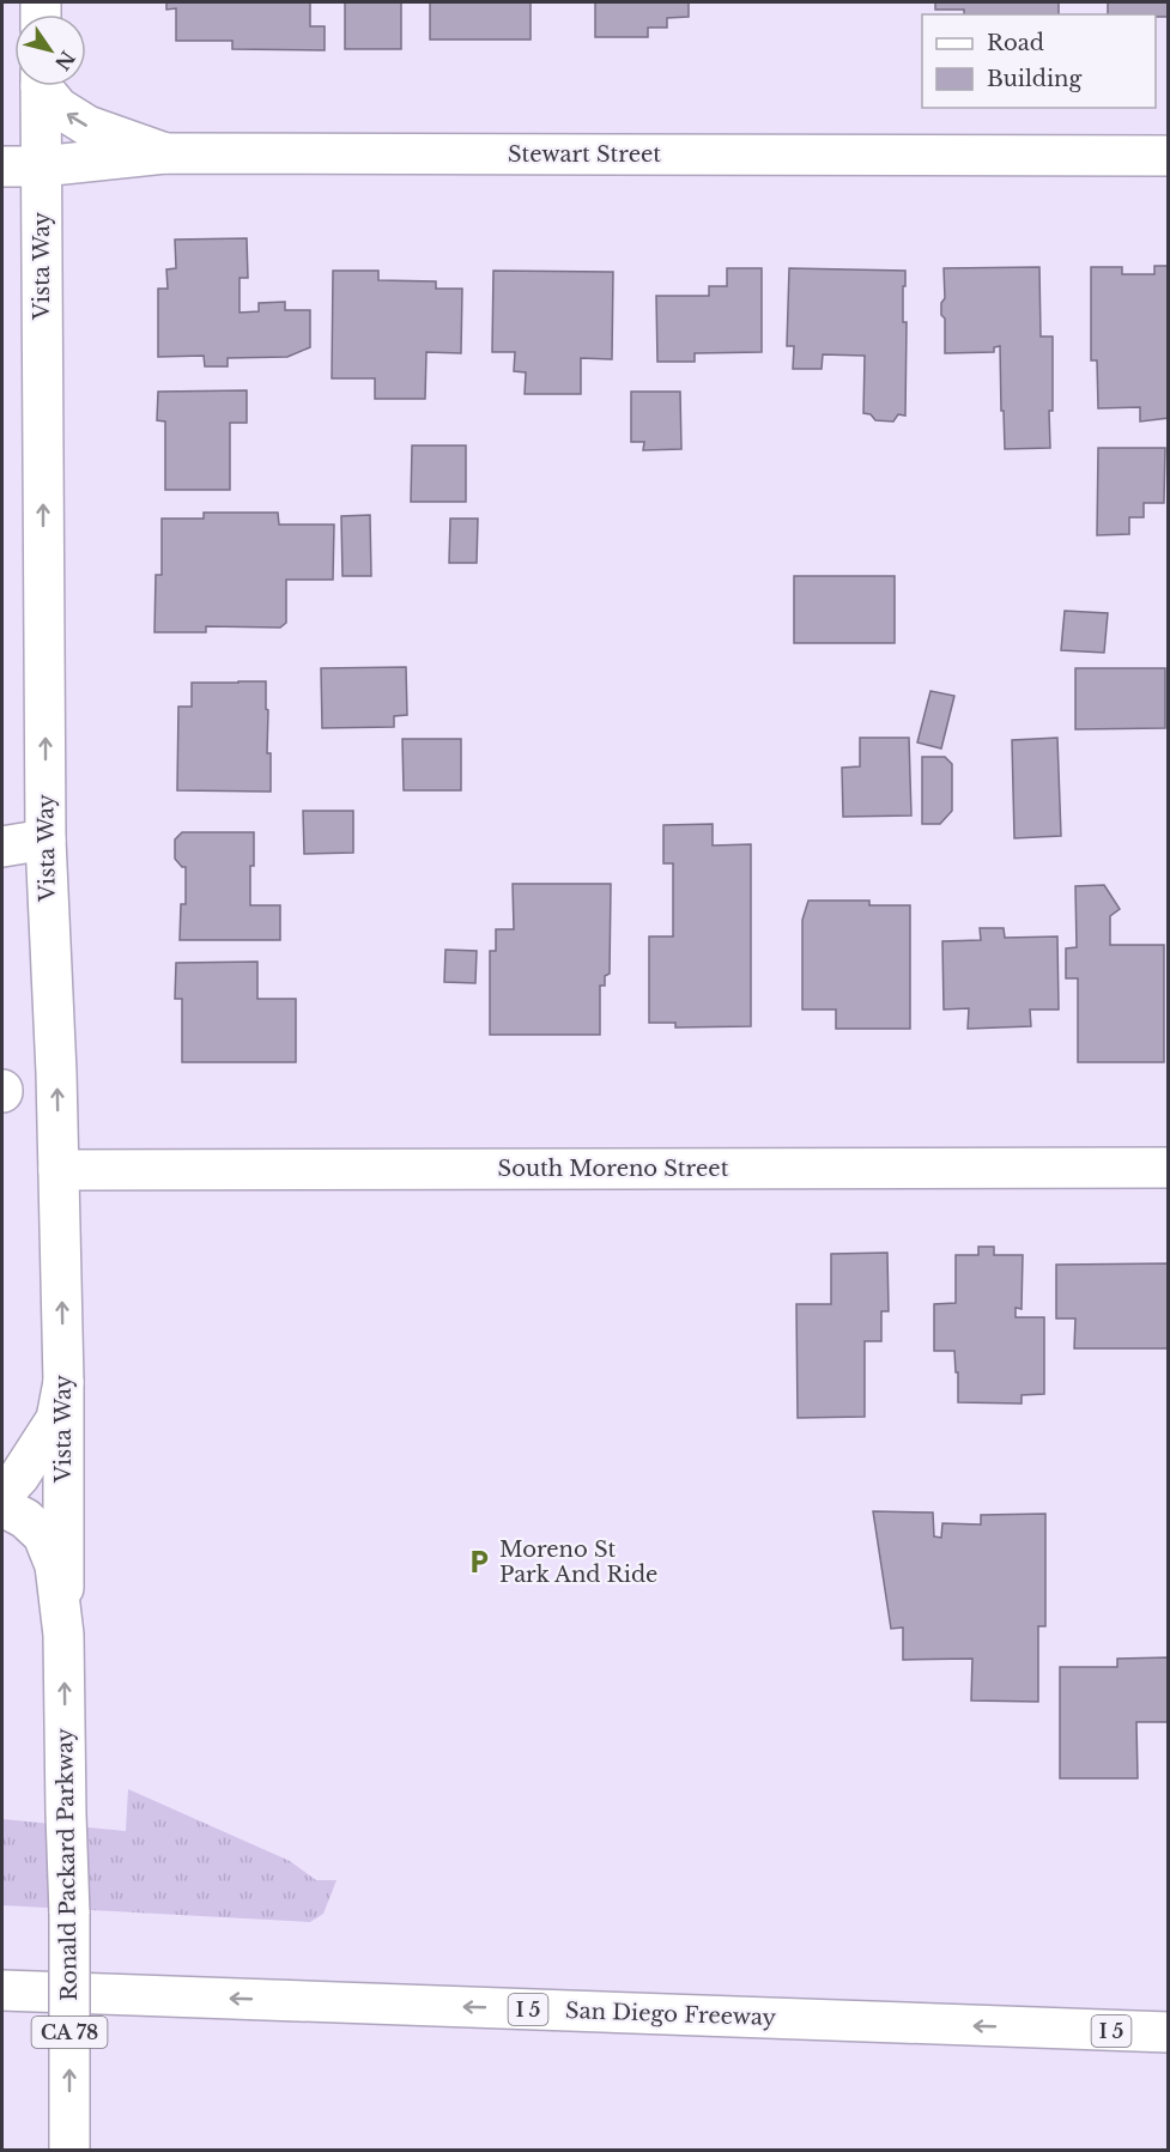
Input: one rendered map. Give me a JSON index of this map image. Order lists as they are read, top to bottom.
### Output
{
  "streets": {
    "main road": [
      "Stewart Street",
      "Vista Way",
      "South Moreno Street",
      "Ronald Packard Parkway",
      "I 5",
      "San Diego Freeway",
      "CA 78"
    ]
  },
  "crossings": [
    ["Stewart Street", "Vista Way"],
    ["Vista Way", "South Moreno Street"],
    ["Vista Way", "Ronald Packard Parkway"]
  ],
  "one_way": ["Vista Way", "Ronald Packard Parkway", "San Diego Freeway"],
  "places": {
    "parking": ["Moreno St Park And Ride"]
  },
  "legend": ["Road", "Building"],
  "north": "bottom right"
}
